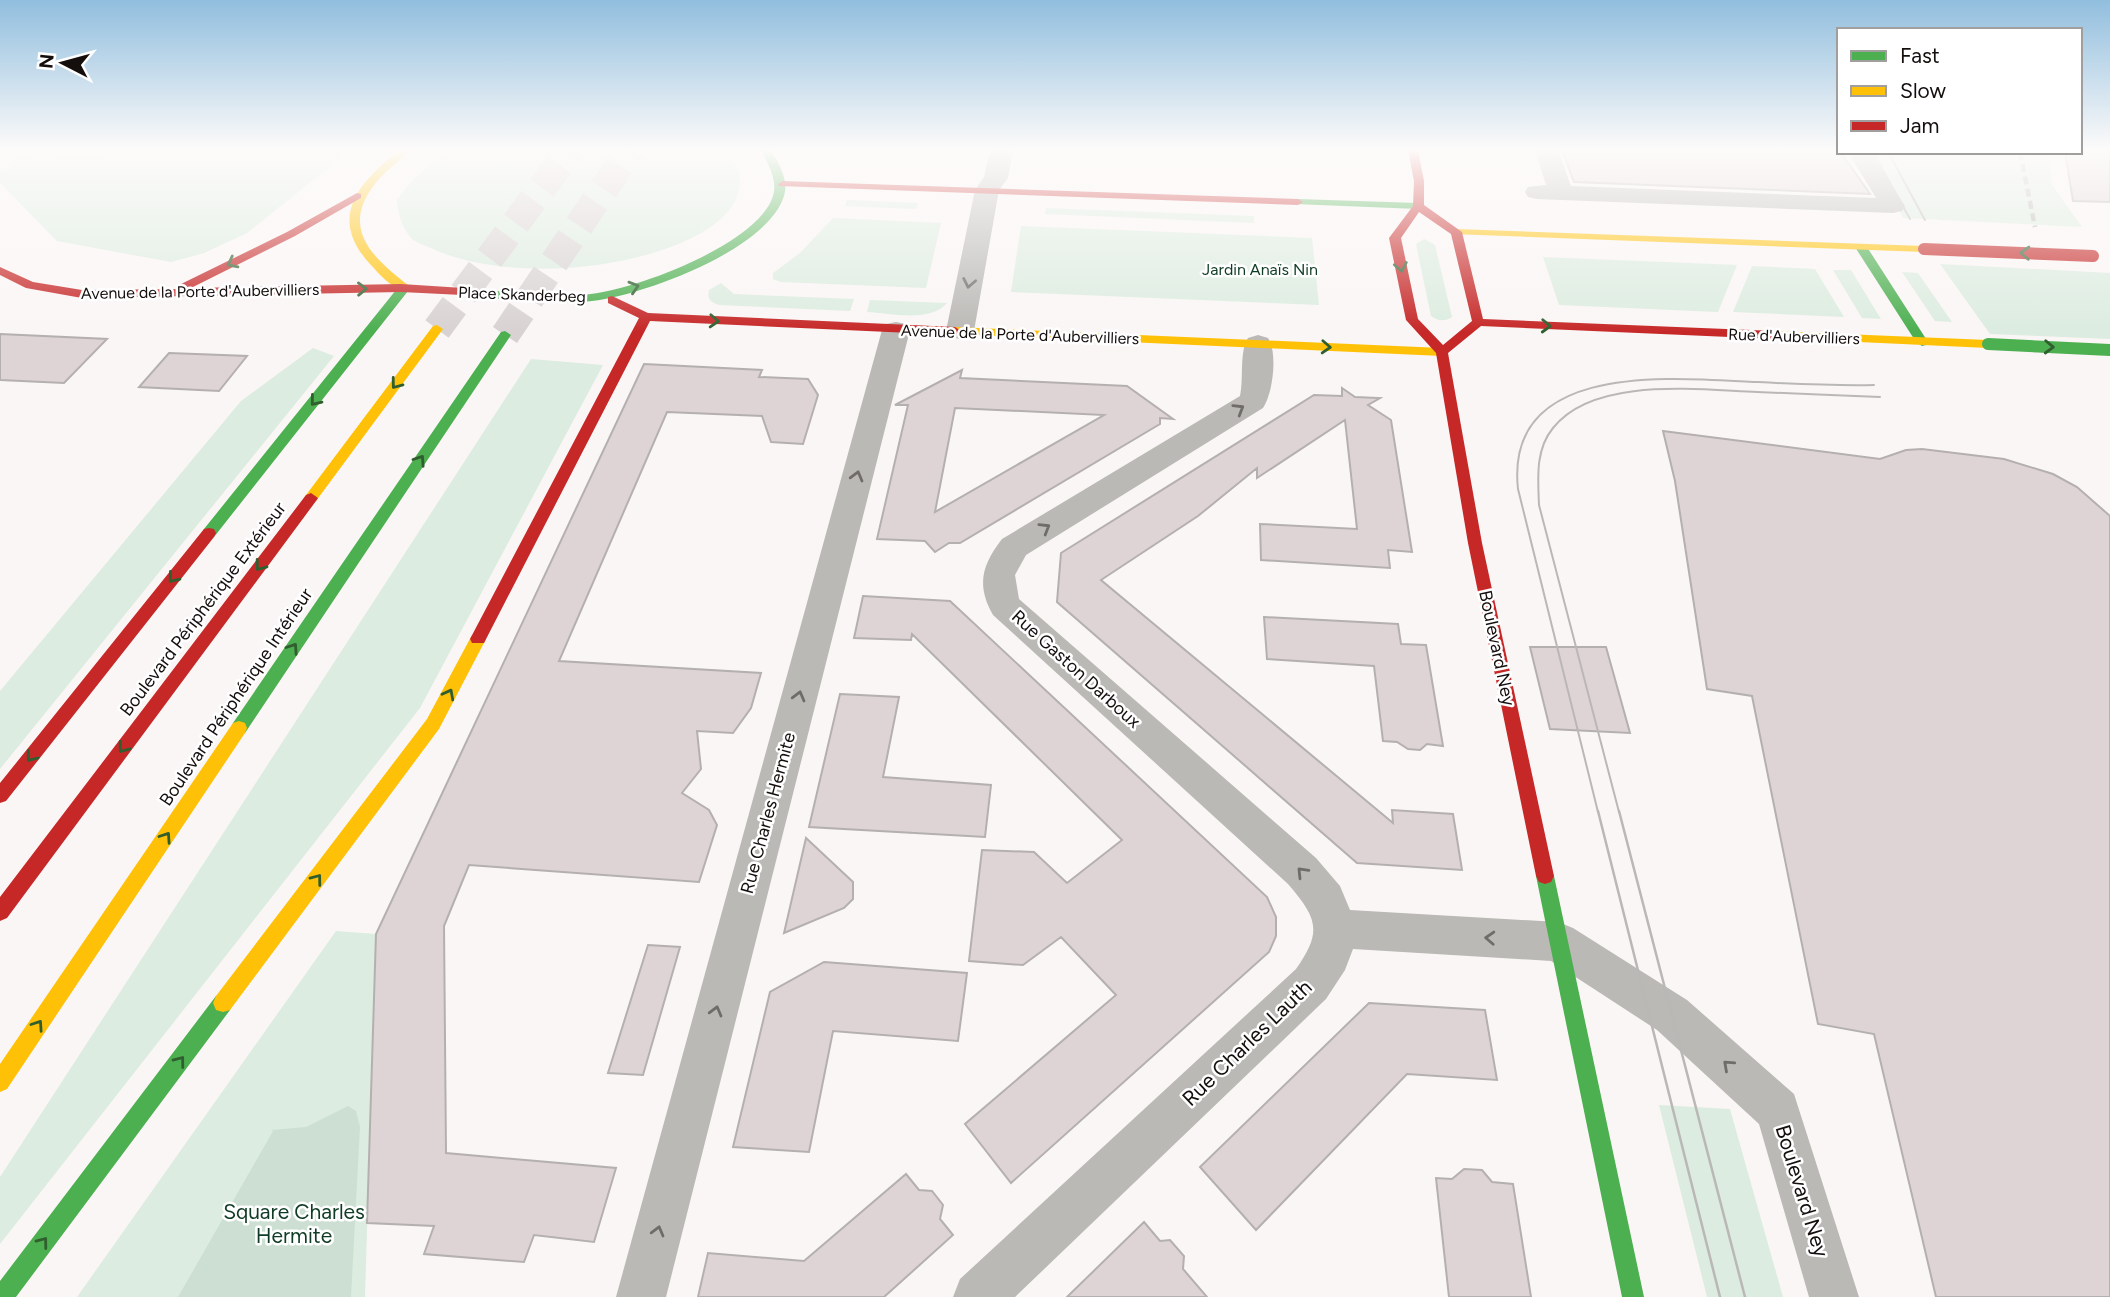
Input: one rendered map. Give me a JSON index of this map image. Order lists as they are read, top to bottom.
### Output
{
  "streets": {
    "main road": [
      "Avenue de la Porte d'Aubervilliers",
      "Place Skanderbeg",
      "Rue d'Aubervilliers",
      "Boulevard Périphérique Extérieur",
      "Boulevard Ney",
      "Boulevard Périphérique Intérieur"
    ],
    "street": ["Rue Gaston Darboux", "Rue Charles Hermite", "Rue Charles Lauth"]
  },
  "crossings": [
    ["Avenue de la Porte d'Aubervilliers", "Place Skanderbeg"],
    ["Avenue de la Porte d'Aubervilliers", "Boulevard Ney"],
    ["Avenue de la Porte d'Aubervilliers", "Rue Gaston Darboux"],
    ["Avenue de la Porte d'Aubervilliers", "Rue Charles Hermite"],
    ["Rue Gaston Darboux", "Rue Charles Lauth"]
  ],
  "one_way": ["Avenue de la Porte d'Aubervilliers", "Rue Charles Hermite"],
  "parks": ["Jardin Anaïs Nin", "Square Charles Hermite"],
  "legend": ["Fast", "Slow", "Jam"],
  "north": "left"
}
